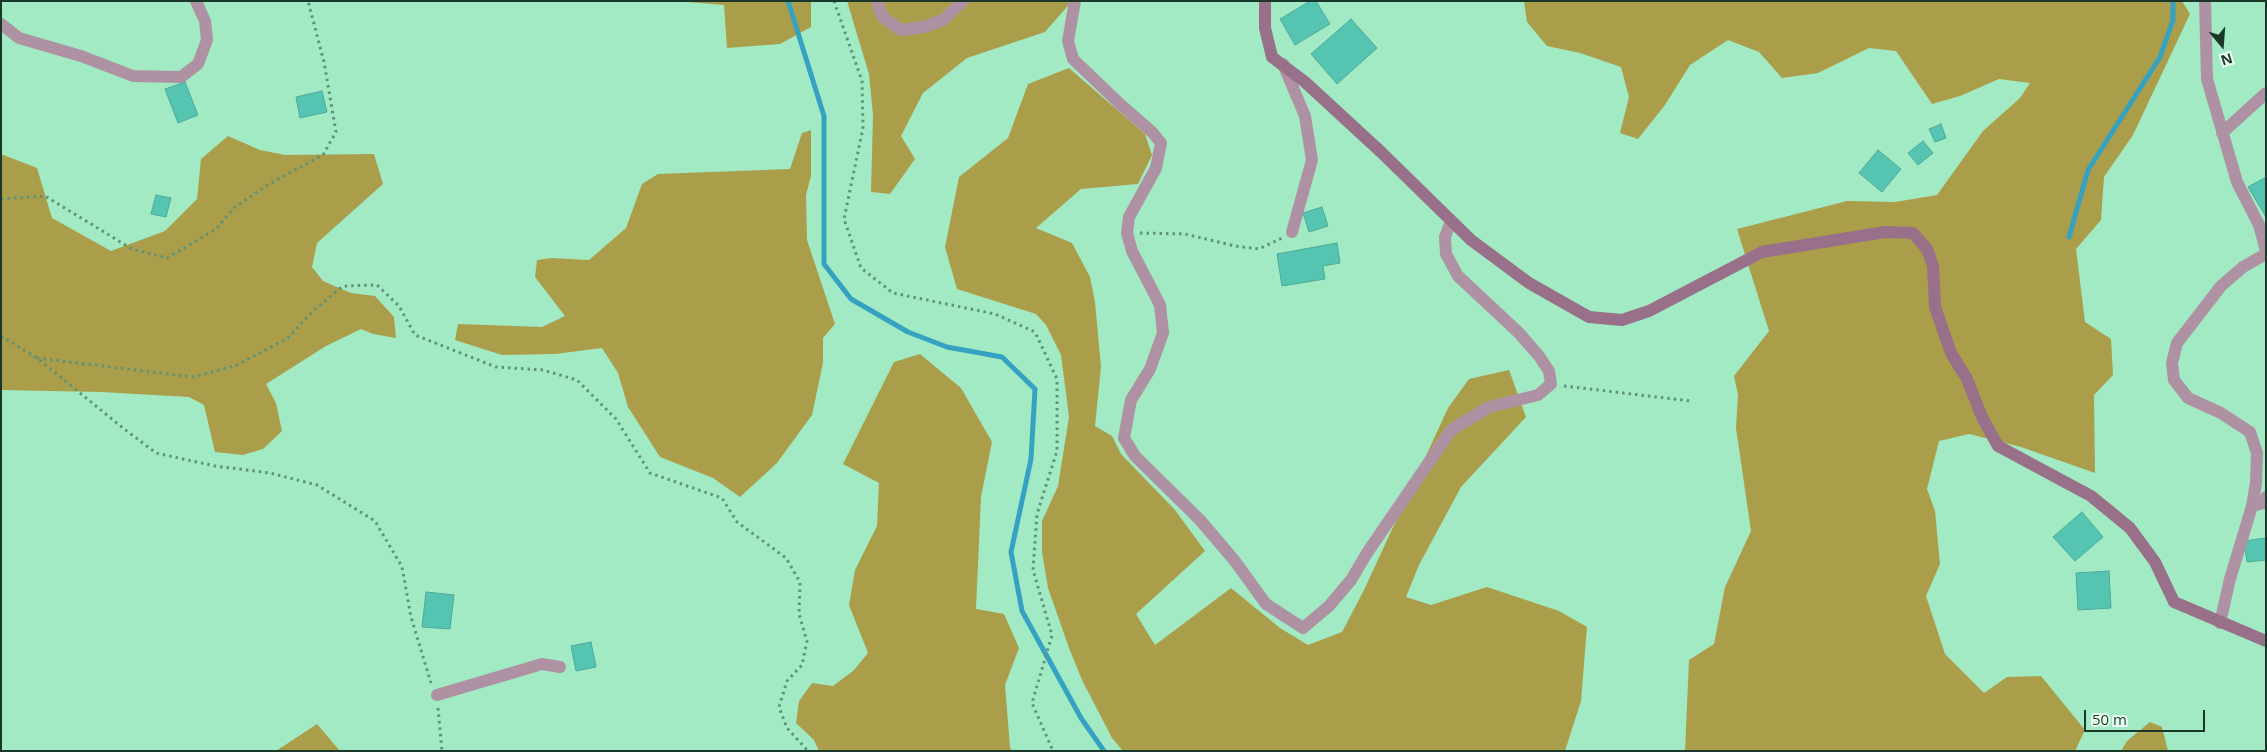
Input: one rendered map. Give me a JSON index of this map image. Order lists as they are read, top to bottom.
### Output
{
  "scale_bar": "50 m",
  "north": "bottom"
}
